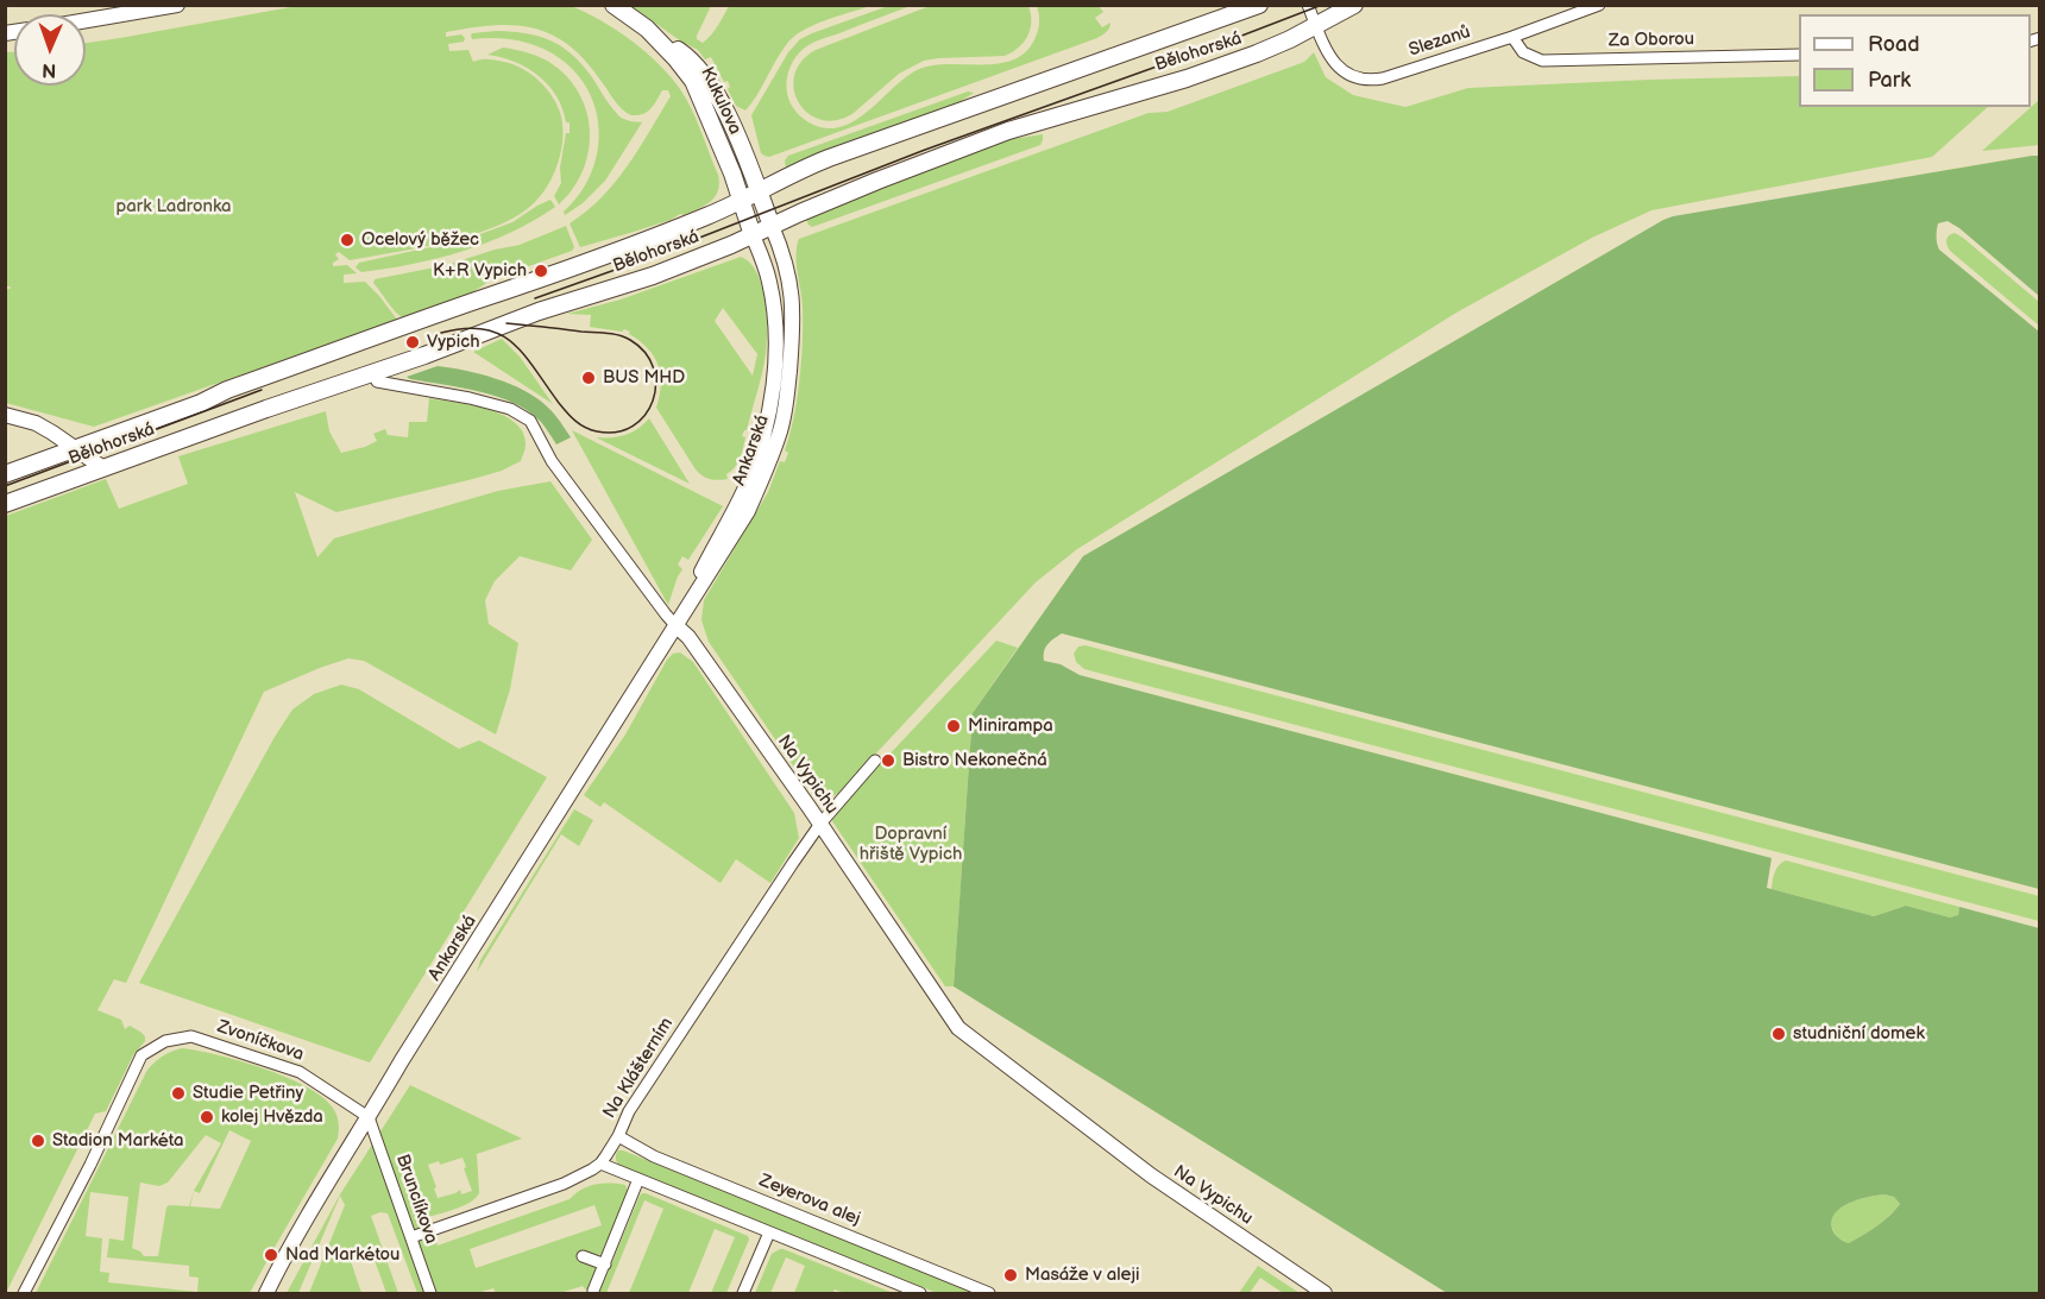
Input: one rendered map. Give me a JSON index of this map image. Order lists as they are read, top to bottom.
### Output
{
  "streets": {
    "main road": ["Bělohorská", "Kukulova"],
    "street": [
      "Za Oborou",
      "Slezanů",
      "Ankarská",
      "Na Vypichu",
      "Zvoníčkova",
      "Na Klášterním",
      "Brunclíkova",
      "Zeyerova alej"
    ]
  },
  "crossings": [
    ["Za Oborou", "Slezanů"],
    ["Slezanů", "Bělohorská"],
    ["Bělohorská", "Kukulova"],
    ["Bělohorská", "Ankarská"],
    ["Bělohorská", "Na Vypichu"],
    ["Kukulova", "Ankarská"],
    ["Ankarská", "Na Vypichu"],
    ["Ankarská", "Zvoníčkova"],
    ["Ankarská", "Brunclíkova"],
    ["Na Vypichu", "Na Klášterním"],
    ["Zvoníčkova", "Brunclíkova"],
    ["Na Klášterním", "Brunclíkova"],
    ["Na Klášterním", "Zeyerova alej"]
  ],
  "parks": ["park Ladronka", "Dopravní hřiště Vypich"],
  "places": [
    "Ocelový běžec",
    "K+R Vypich",
    "Vypich",
    "BUS MHD",
    "Minirampa",
    "Bistro Nekonečná",
    "studniční domek",
    "Studie Petřiny",
    "kolej Hvězda",
    "Stadion Markéta",
    "Nad Markétou",
    "Masáže v aleji"
  ],
  "legend": ["Road", "Park"],
  "north": "bottom"
}
